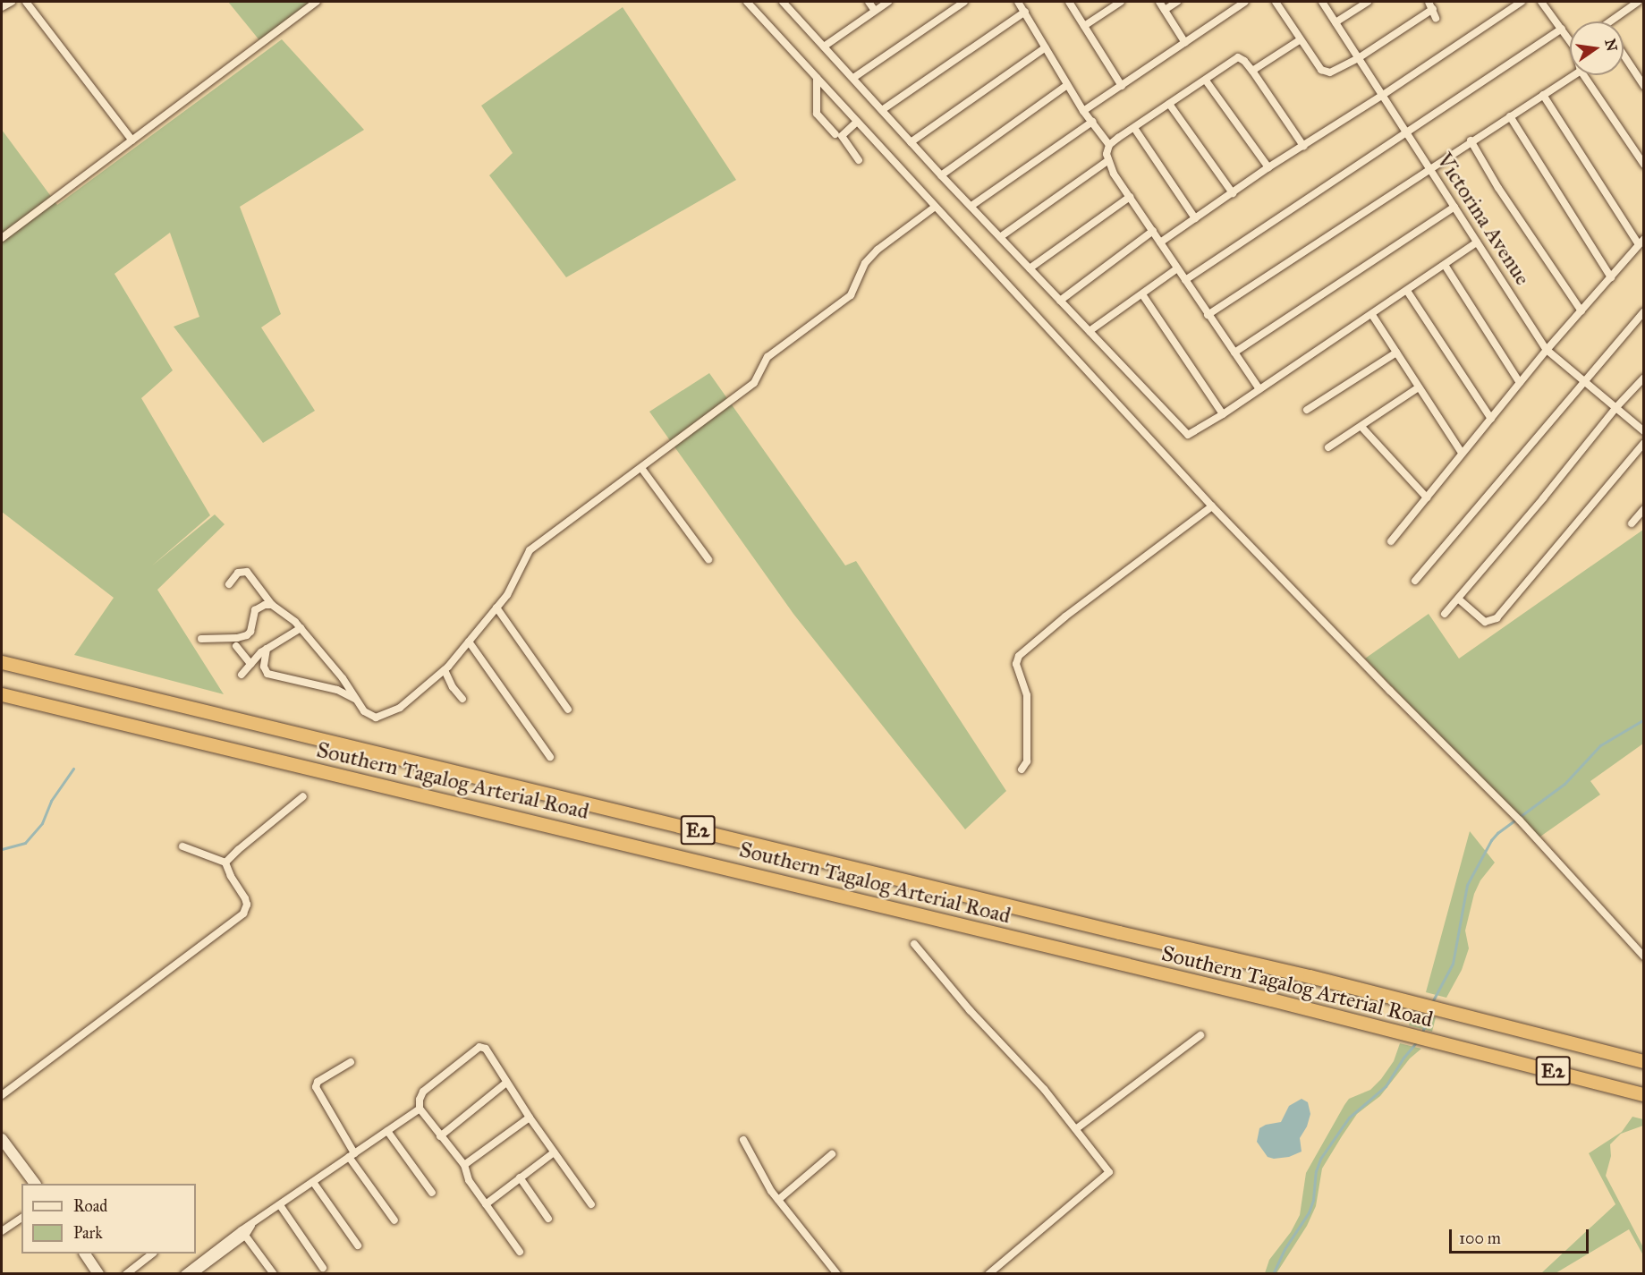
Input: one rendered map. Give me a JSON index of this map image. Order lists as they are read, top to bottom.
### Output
{
  "streets": {
    "highway": ["Southern Tagalog Arterial Road", "E2"],
    "street": ["Victorina Avenue"]
  },
  "legend": ["Road", "Park"],
  "scale_bar": "100 m",
  "north": "right"
}
